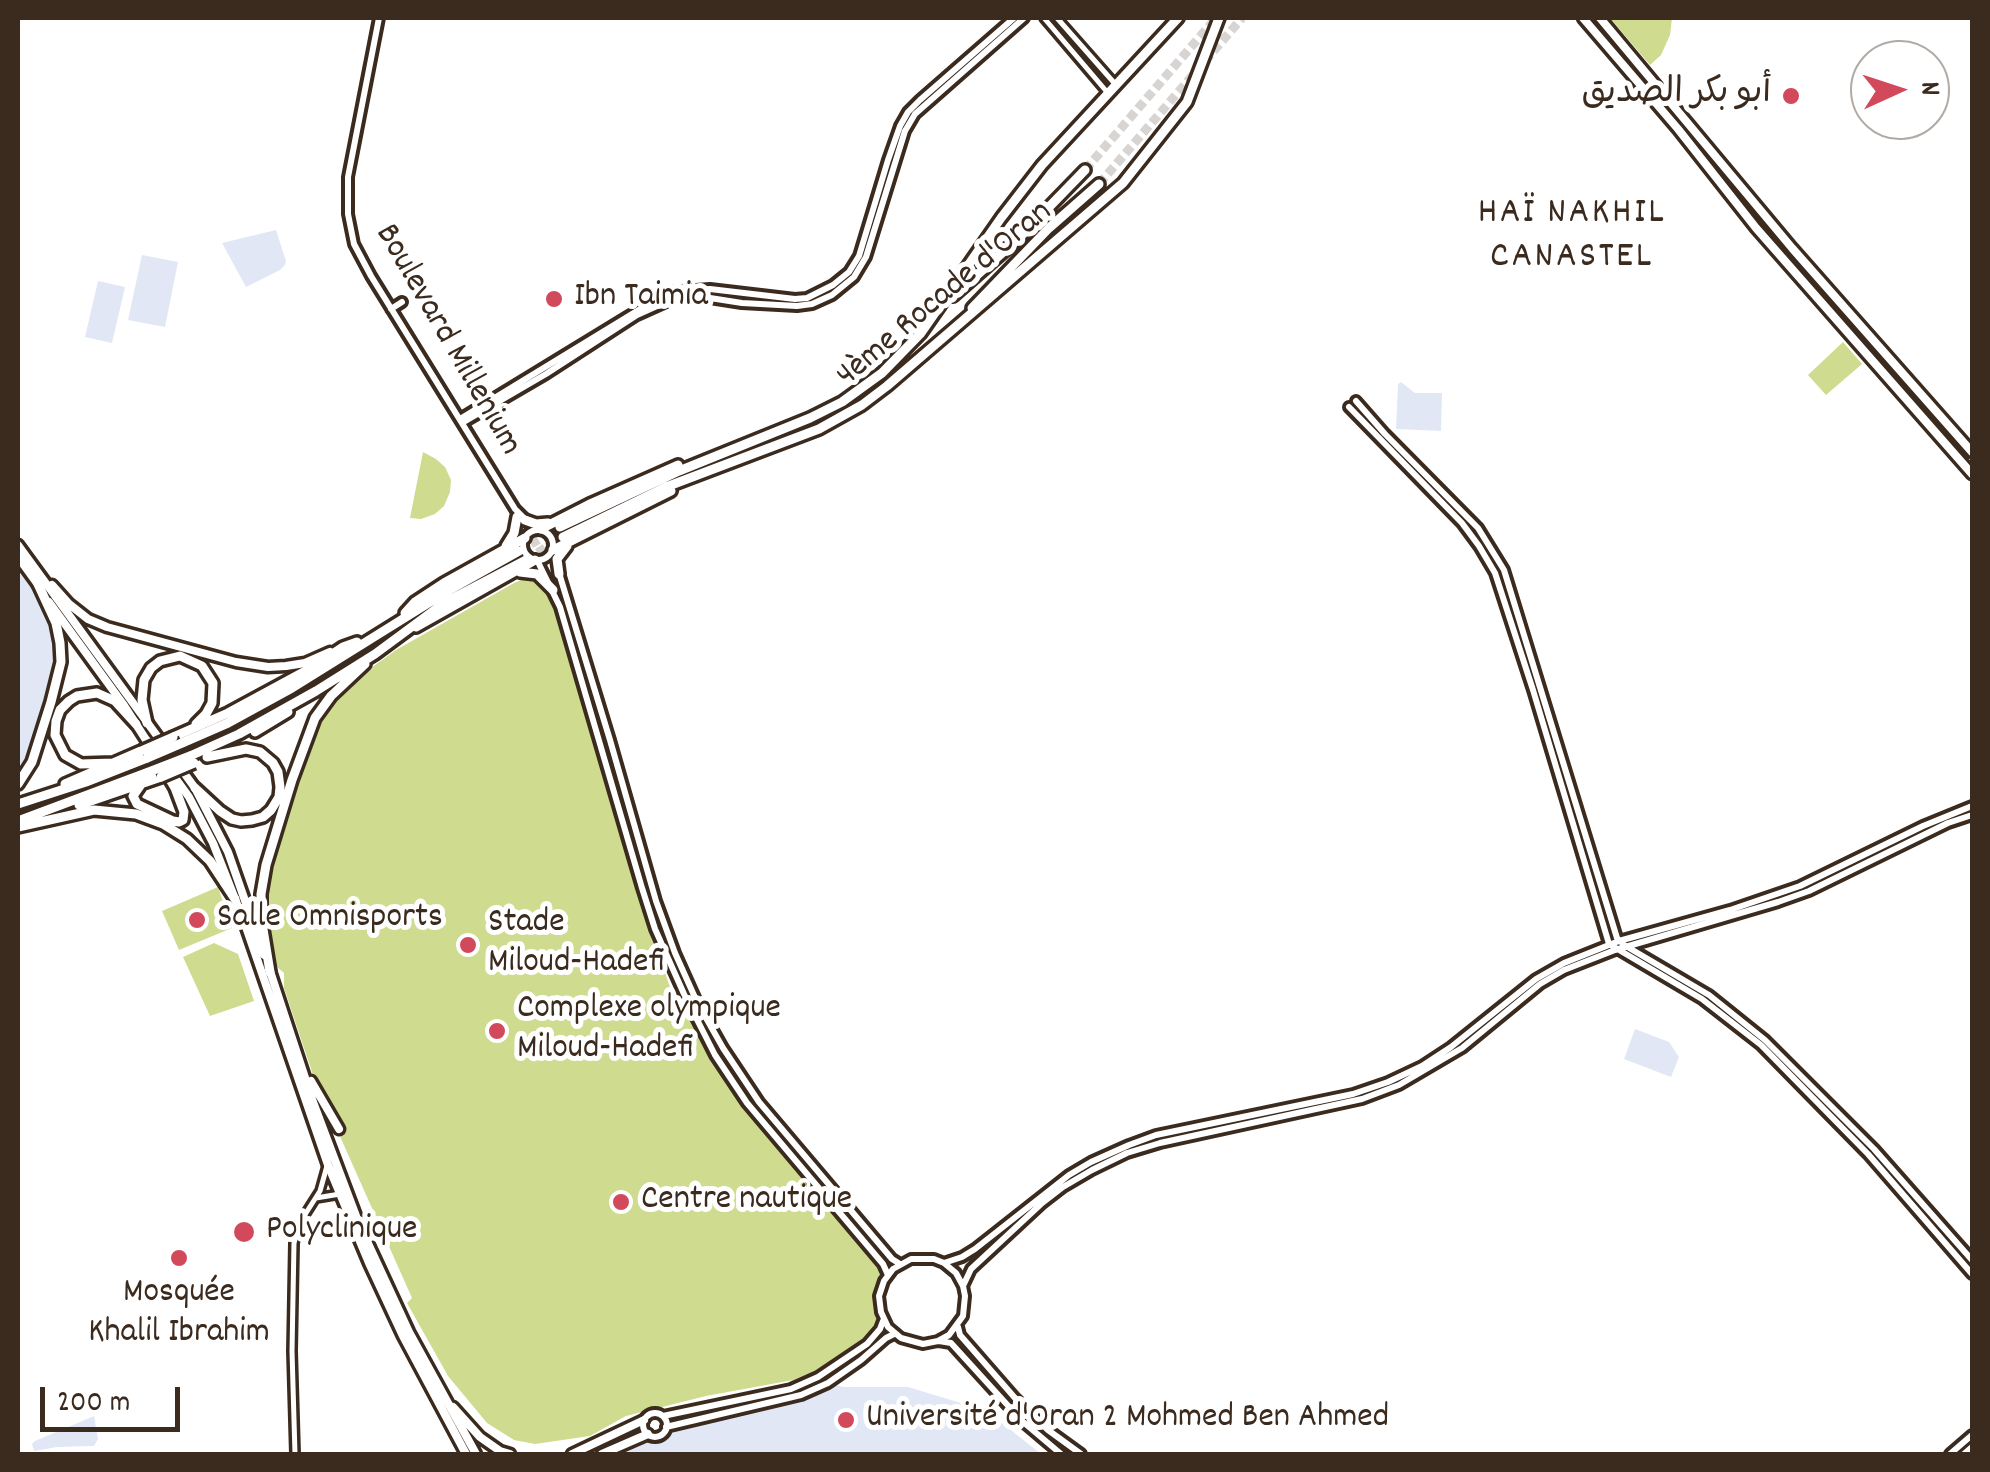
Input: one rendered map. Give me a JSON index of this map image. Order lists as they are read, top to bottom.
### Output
{
  "streets": {
    "highway": ["4ème Rocade d'Oran"],
    "main road": ["Boulevard Millenium"]
  },
  "districts": ["HAÏ NAKHIL CANASTEL"],
  "places": [
    "أبو بكر الصديق",
    "Ibn Taimia",
    "Salle Omnisports",
    "Stade Miloud-Hadefi",
    "Complexe olympique Miloud-Hadefi",
    "Centre nautique",
    "Polyclinique",
    "Mosquée Khalil Ibrahim",
    "Université d'Oran 2 Mohmed Ben Ahmed"
  ],
  "scale_bar": "200 m",
  "north": "right"
}
